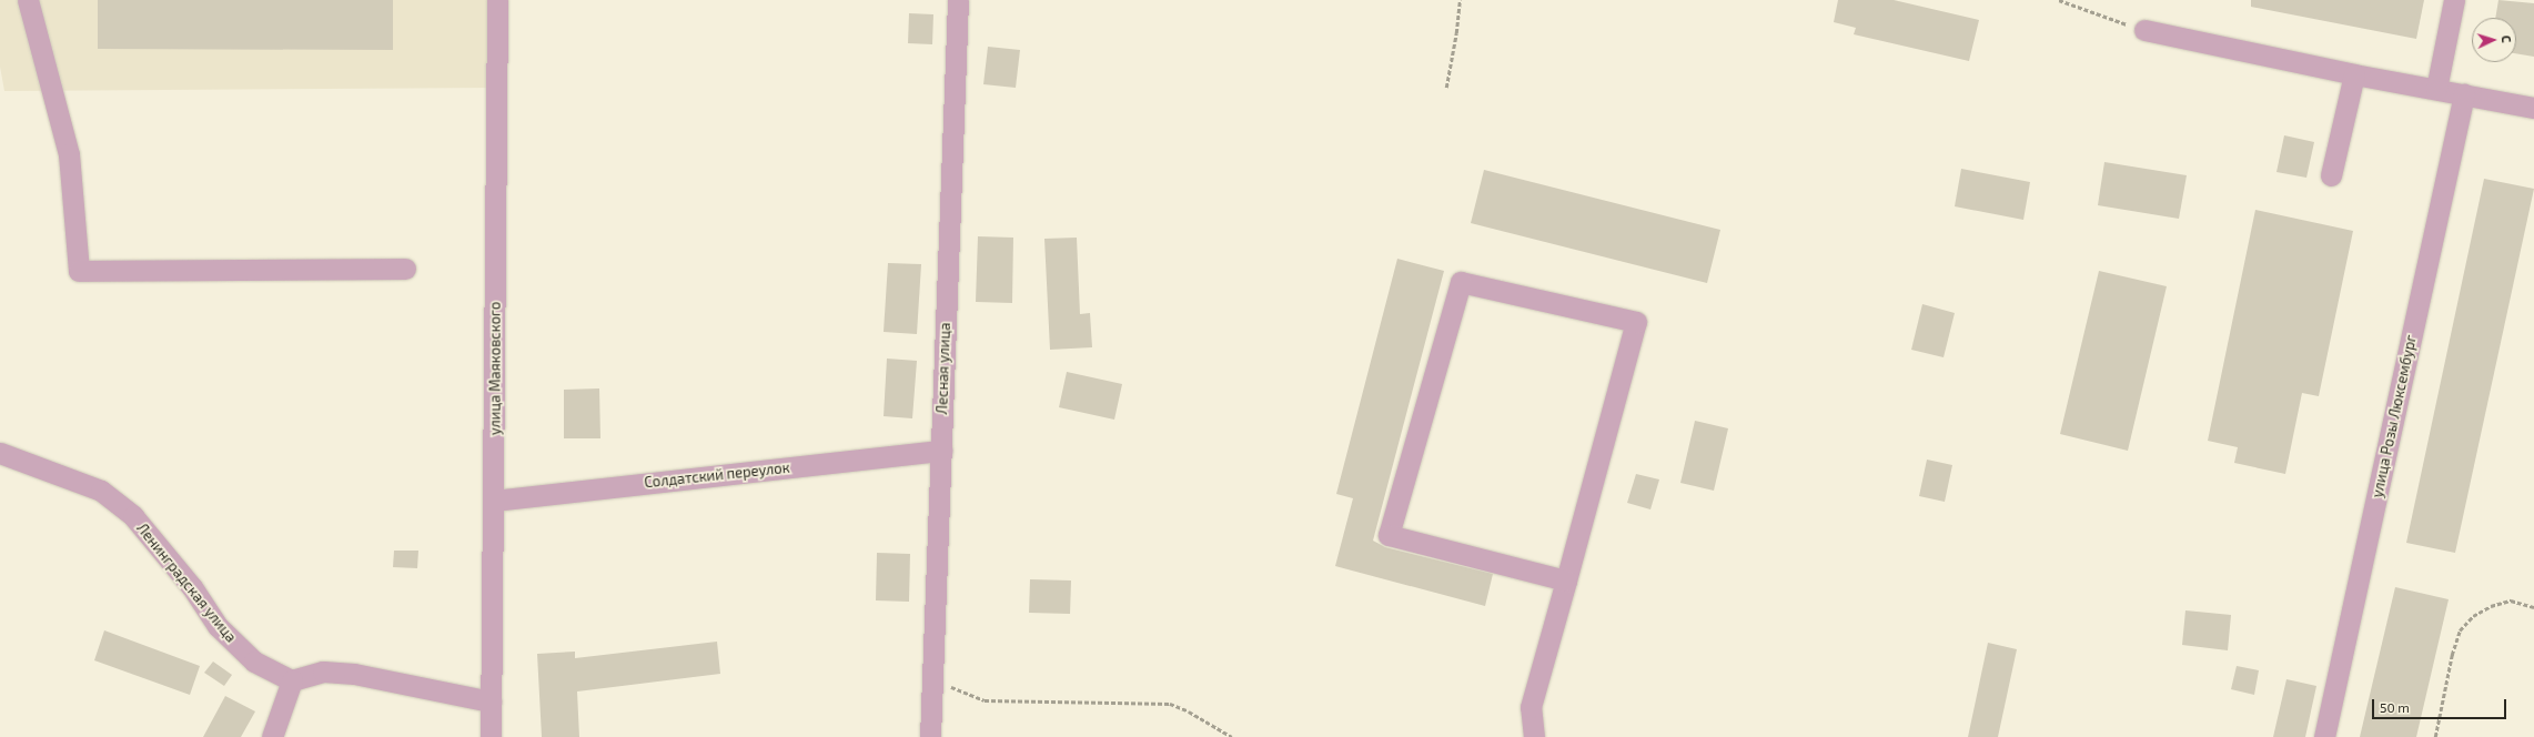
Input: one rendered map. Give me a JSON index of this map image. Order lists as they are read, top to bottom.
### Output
{
  "streets": {
    "street": [
      "улица Маяковского",
      "Лесная улица",
      "улица Розы Люксембург",
      "Солдатский переулок",
      "Ленинградская улица"
    ]
  },
  "crossings": [
    ["улица Маяковского", "Солдатский переулок"],
    ["Лесная улица", "Солдатский переулок"]
  ],
  "scale_bar": "50 m",
  "north": "right"
}
